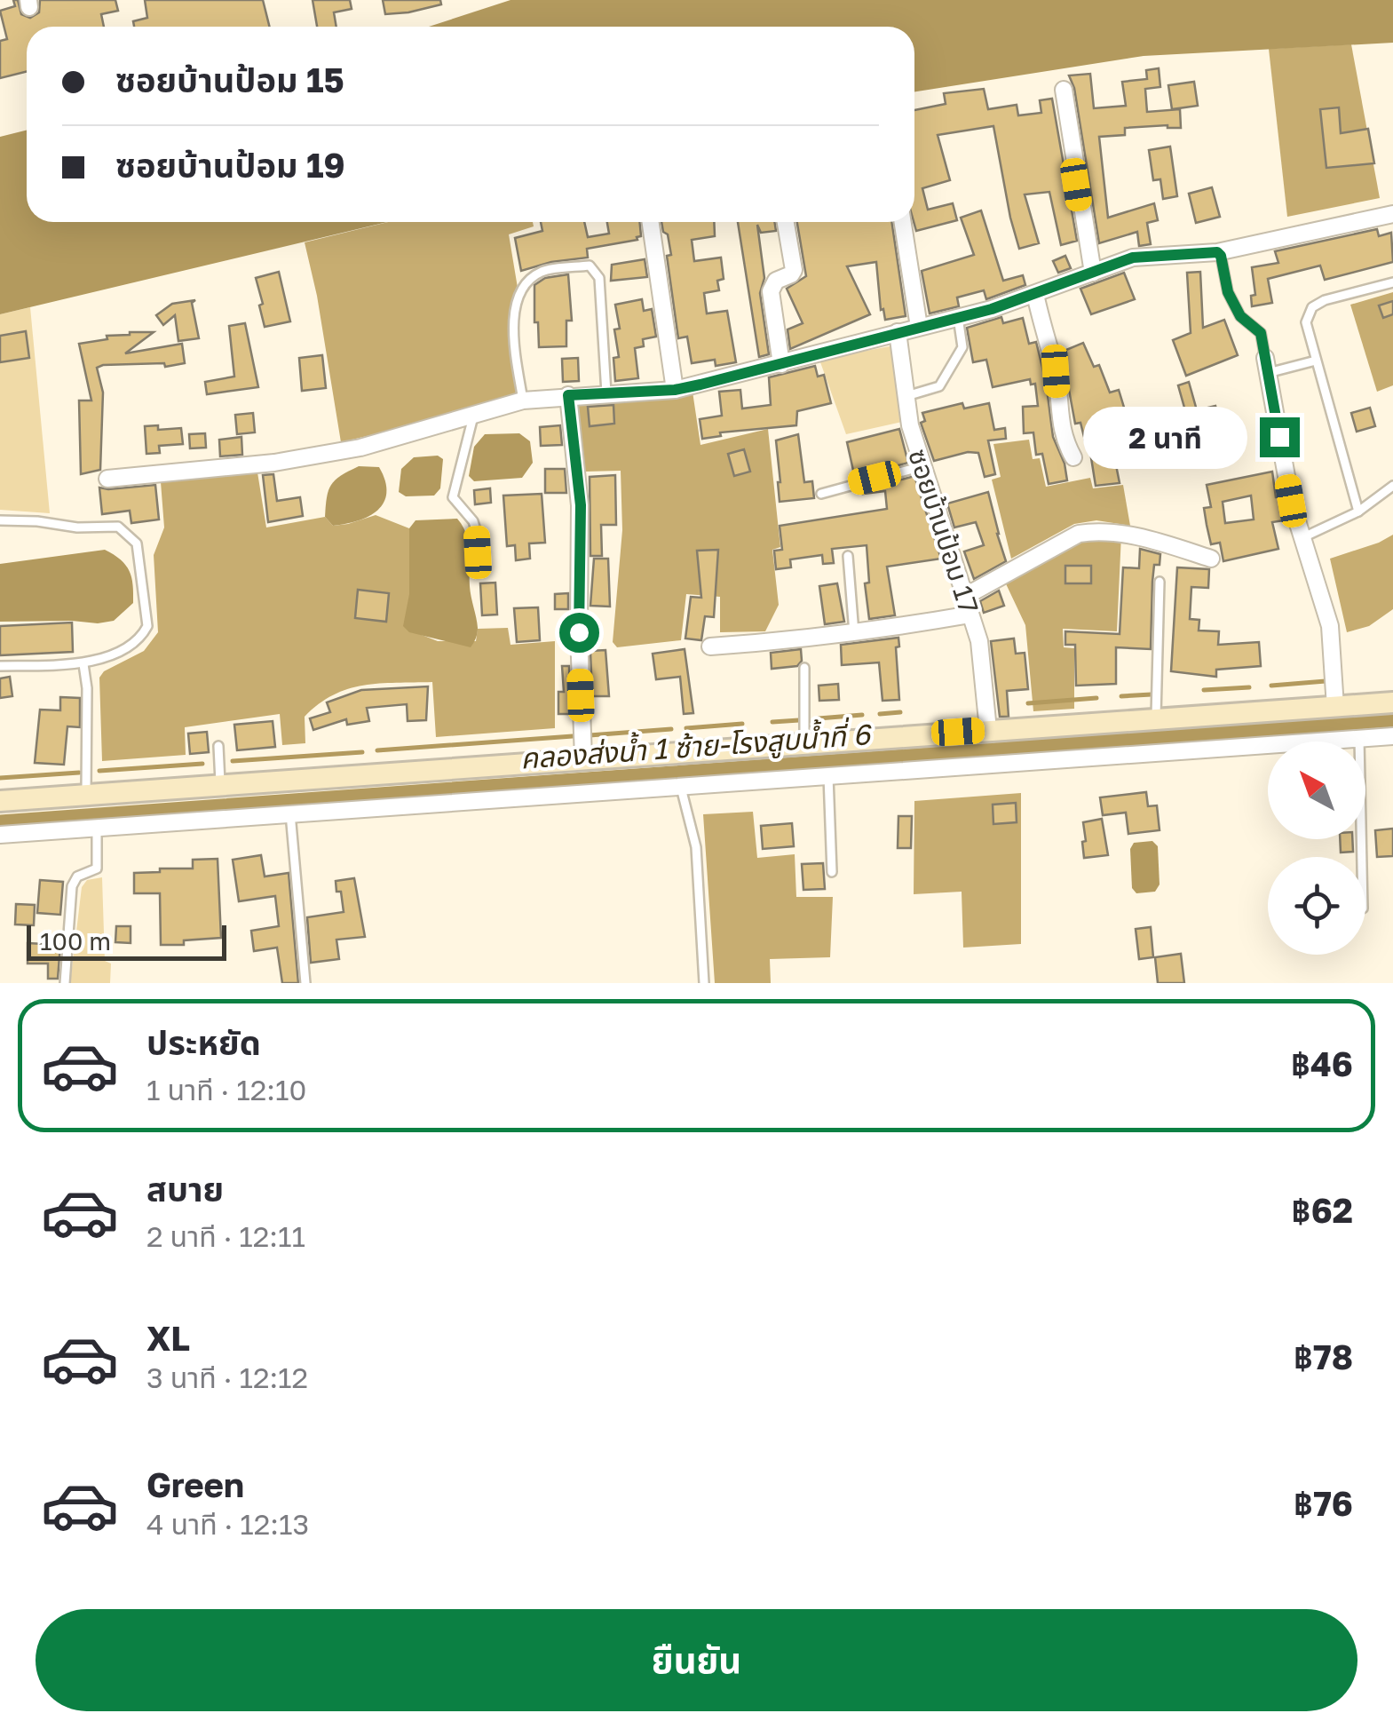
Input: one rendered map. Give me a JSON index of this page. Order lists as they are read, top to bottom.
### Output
{
  "streets": {
    "street": ["ซอยบ้านป้อม 17"]
  },
  "water": ["คลองส่งน้ำ 1 ซ้าย-โรงสูบน้ำที่ 6"],
  "scale_bar": "100 m",
  "north": "top left",
  "page": {
    "banner": ["ซอยบ้านป้อม 15", "ซอยบ้านป้อม 19"],
    "bubble": "2 นาที",
    "scale": "100 m",
    "list": [
      {
        "name": "ประหยัด",
        "note": "1 นาที · 12:10",
        "value": "฿46"
      },
      {
        "name": "สบาย",
        "note": "2 นาที · 12:11",
        "value": "฿62"
      },
      {
        "name": "XL",
        "note": "3 นาที · 12:12",
        "value": "฿78"
      },
      {
        "name": "Green",
        "note": "4 นาที · 12:13",
        "value": "฿76"
      }
    ],
    "buttons": "ยืนยัน"
  }
}
